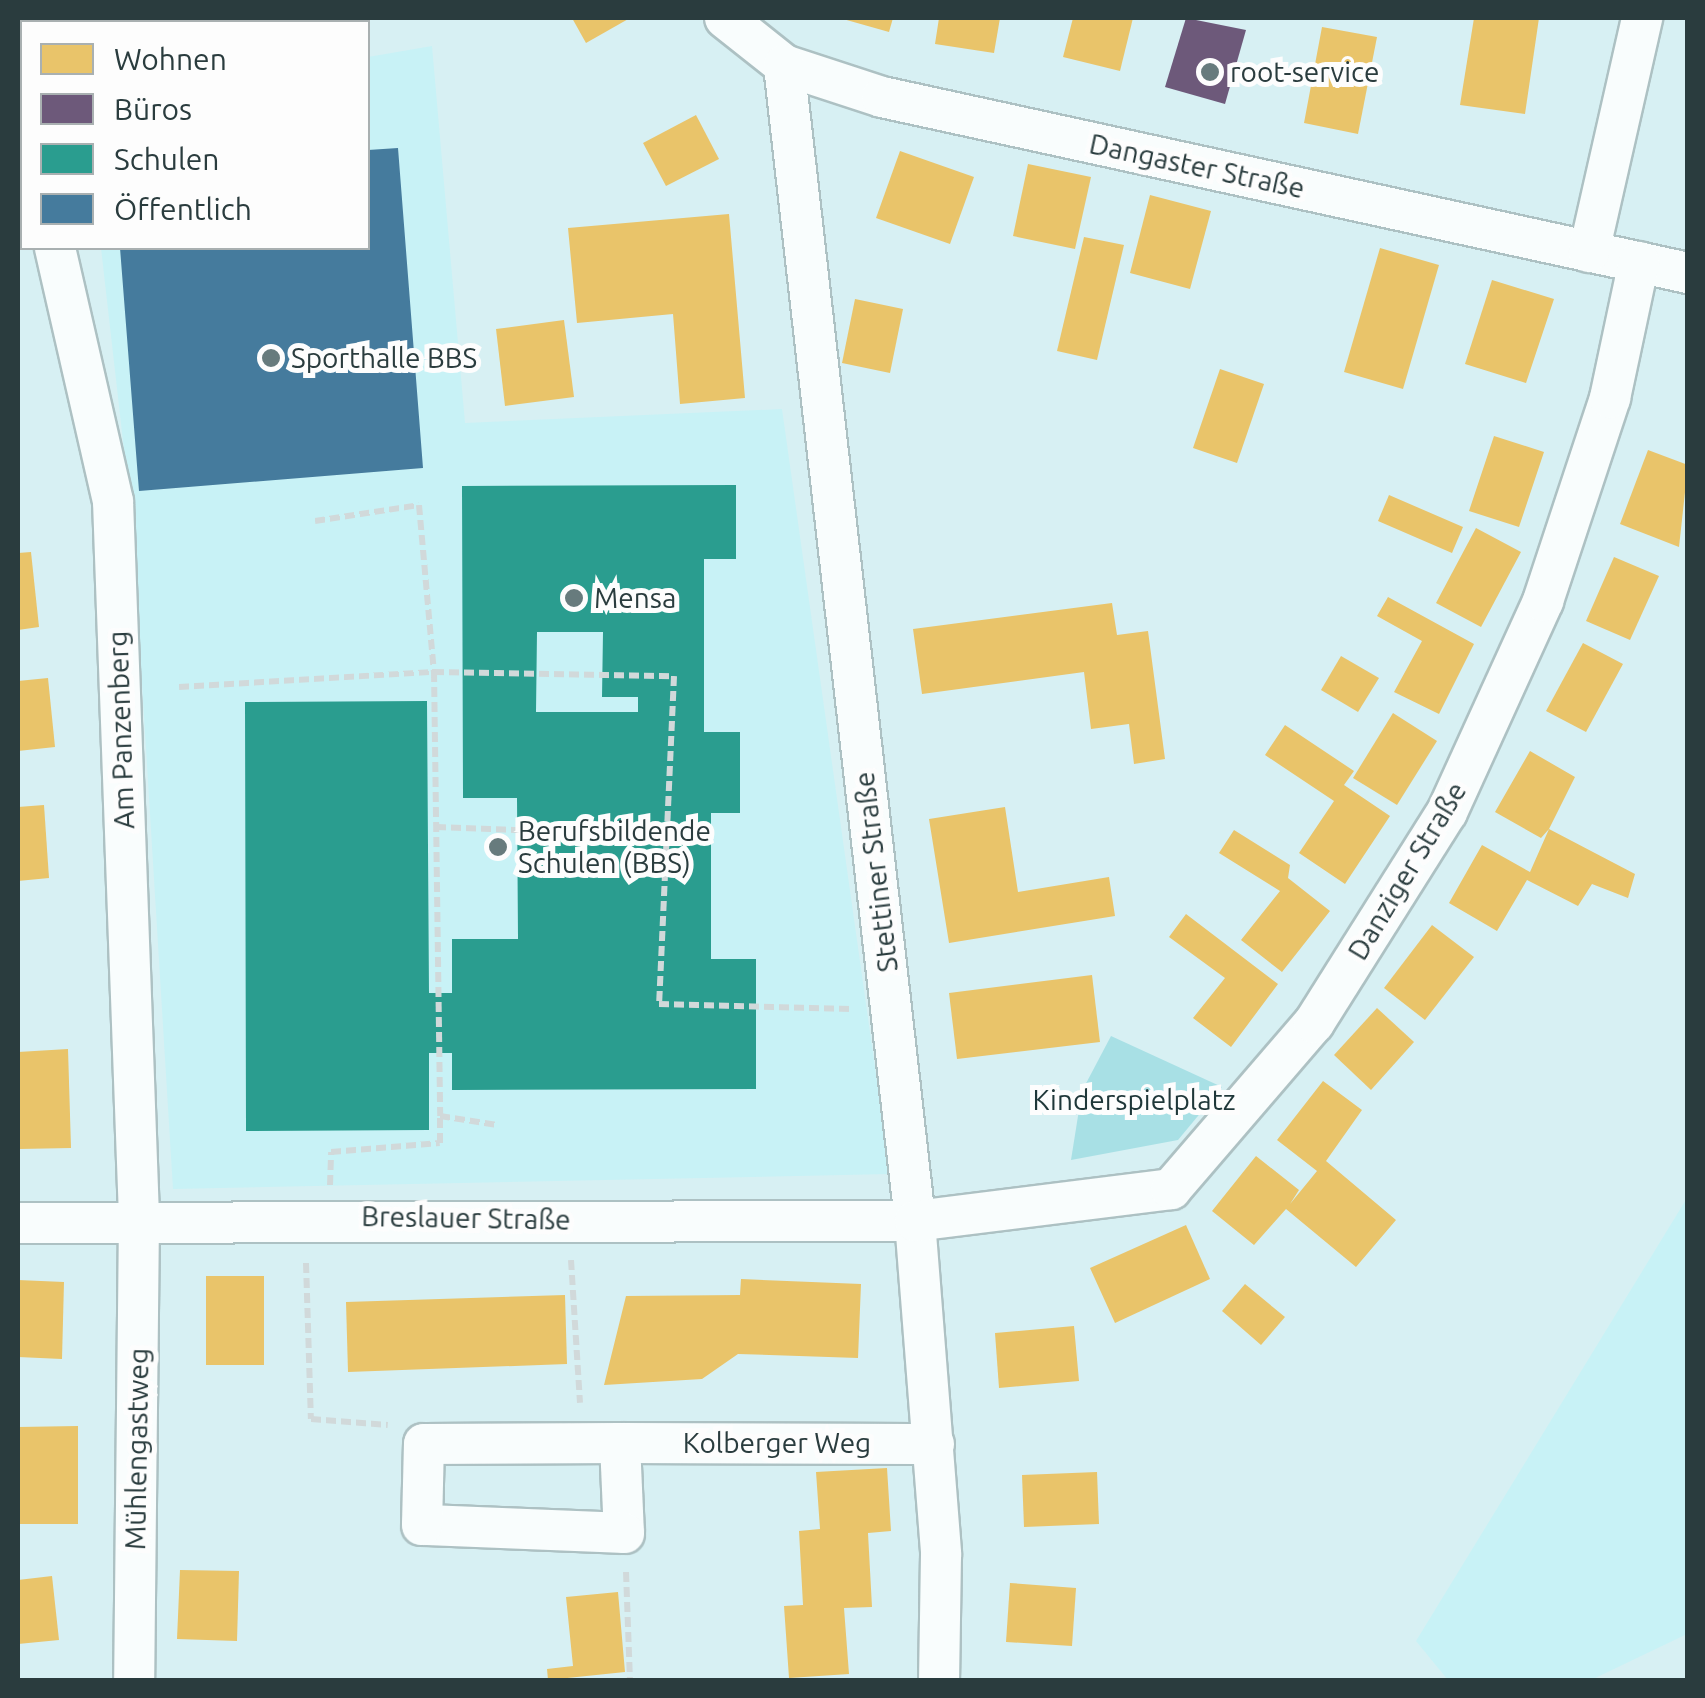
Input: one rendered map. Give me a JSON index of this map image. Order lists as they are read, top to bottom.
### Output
{
  "streets": {
    "street": [
      "Dangaster Straße",
      "Am Panzenberg",
      "Danziger Straße",
      "Stettiner Straße",
      "Breslauer Straße",
      "Kolberger Weg",
      "Mühlengastweg"
    ]
  },
  "crossings": [
    ["Dangaster Straße", "Danziger Straße"],
    ["Dangaster Straße", "Stettiner Straße"],
    ["Am Panzenberg", "Breslauer Straße"],
    ["Am Panzenberg", "Mühlengastweg"],
    ["Danziger Straße", "Stettiner Straße"],
    ["Danziger Straße", "Breslauer Straße"],
    ["Stettiner Straße", "Breslauer Straße"],
    ["Stettiner Straße", "Kolberger Weg"],
    ["Breslauer Straße", "Mühlengastweg"]
  ],
  "parks": ["Kinderspielplatz"],
  "places": [
    "root-service",
    "Sporthalle BBS",
    "Mensa",
    "Berufsbildende Schulen (BBS)"
  ],
  "legend": [
    "Wohnen",
    "Büros",
    "Schulen",
    "Öffentlich"
  ]
}
